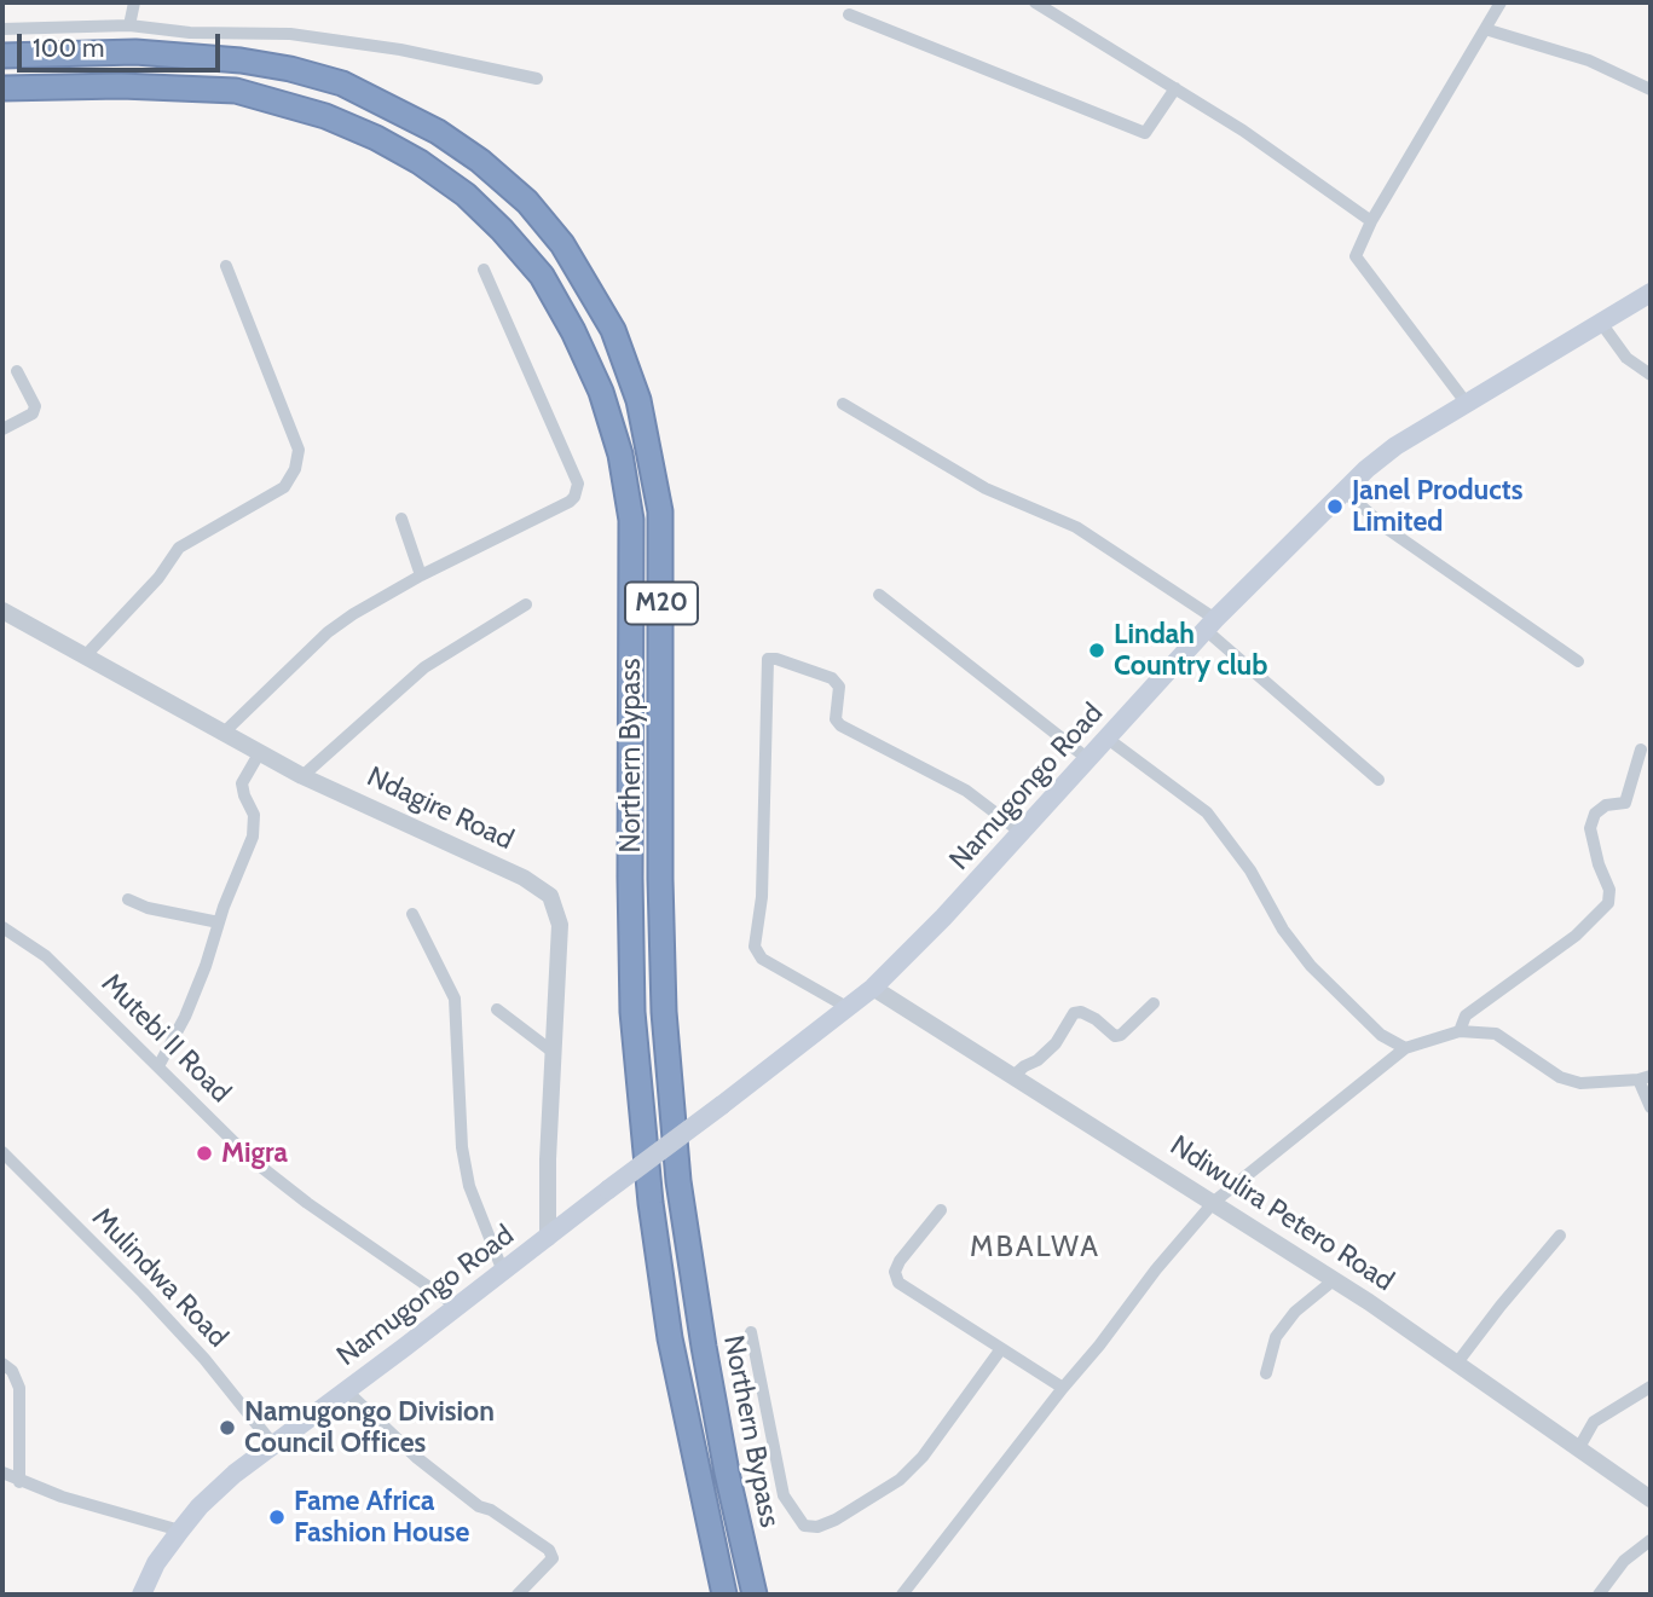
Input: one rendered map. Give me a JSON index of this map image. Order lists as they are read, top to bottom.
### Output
{
  "streets": {
    "highway": ["M20", "Northern Bypass"],
    "main road": ["Namugongo Road"],
    "street": [
      "Ndagire Road",
      "Mutebi II Road",
      "Ndiwulira Petero Road",
      "Mulindwa Road"
    ]
  },
  "crossings": [
    ["Namugongo Road", "Ndagire Road"],
    ["Namugongo Road", "Mutebi II Road"],
    ["Namugongo Road", "Ndiwulira Petero Road"],
    ["Namugongo Road", "Mulindwa Road"]
  ],
  "districts": ["MBALWA"],
  "places": [
    "Janel Products Limited",
    "Lindah Country club",
    "Migra",
    "Namugongo Division Council Offices",
    "Fame Africa Fashion House"
  ],
  "scale_bar": "100 m"
}
